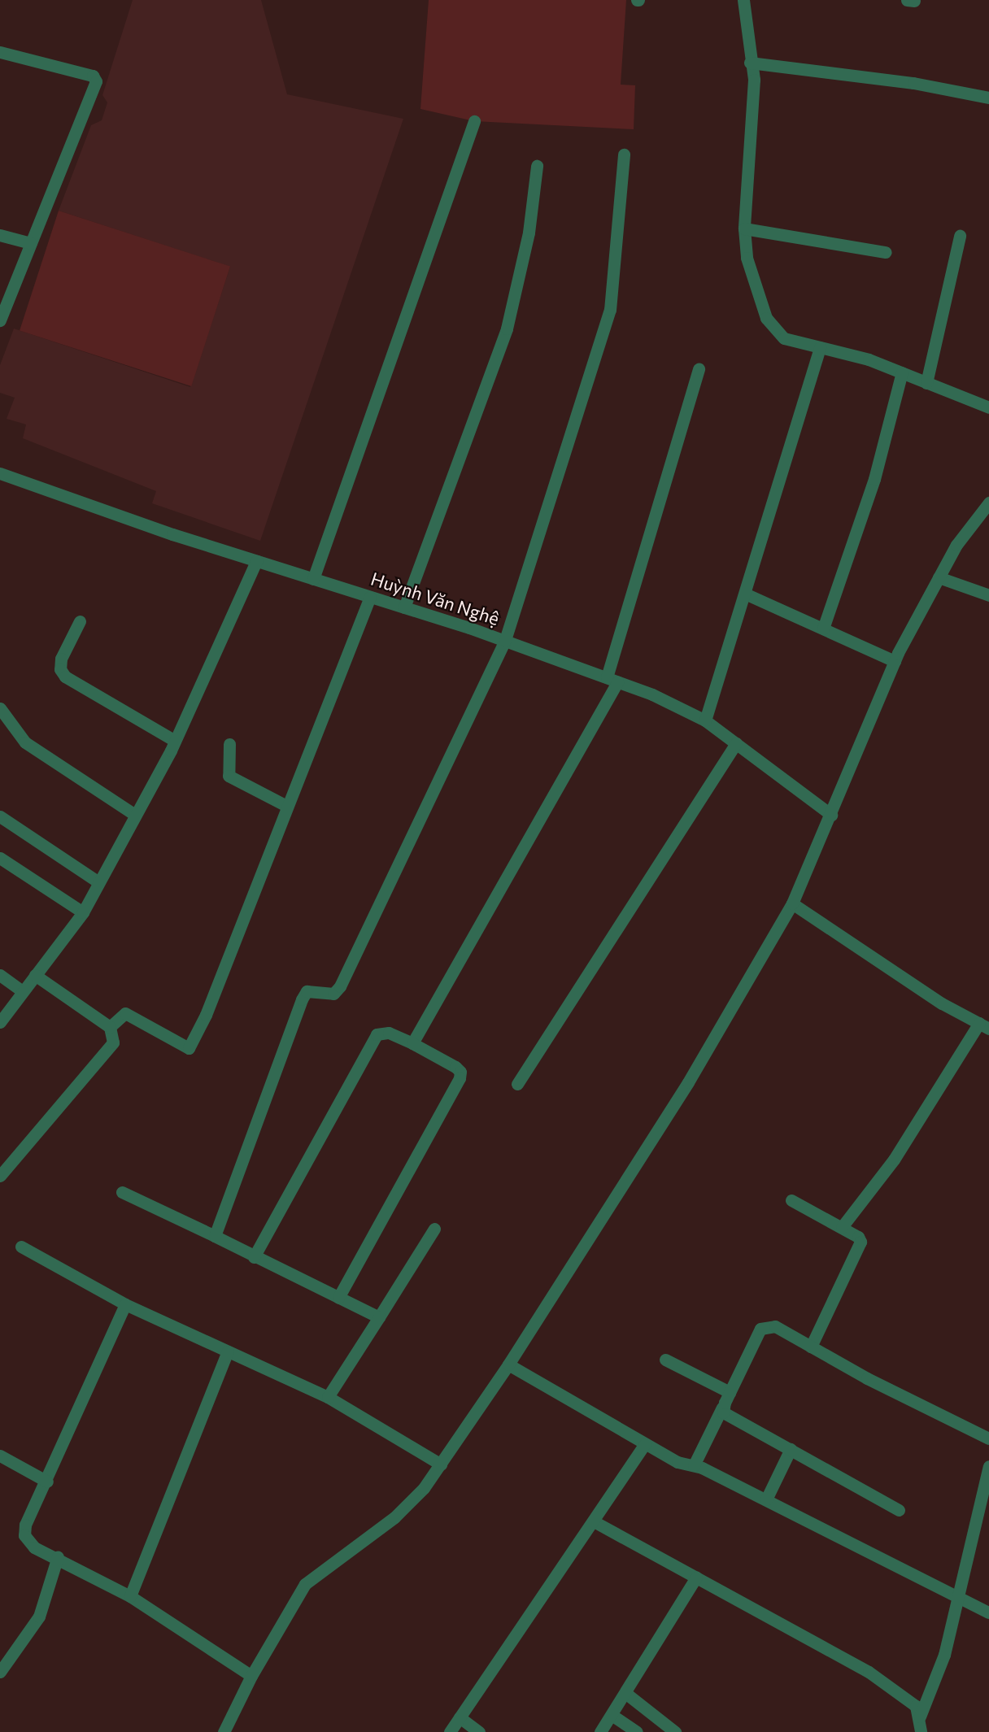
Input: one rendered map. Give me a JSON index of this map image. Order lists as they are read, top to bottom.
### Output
{
  "streets": {
    "street": ["Huỳnh Văn Nghệ"]
  }
}
